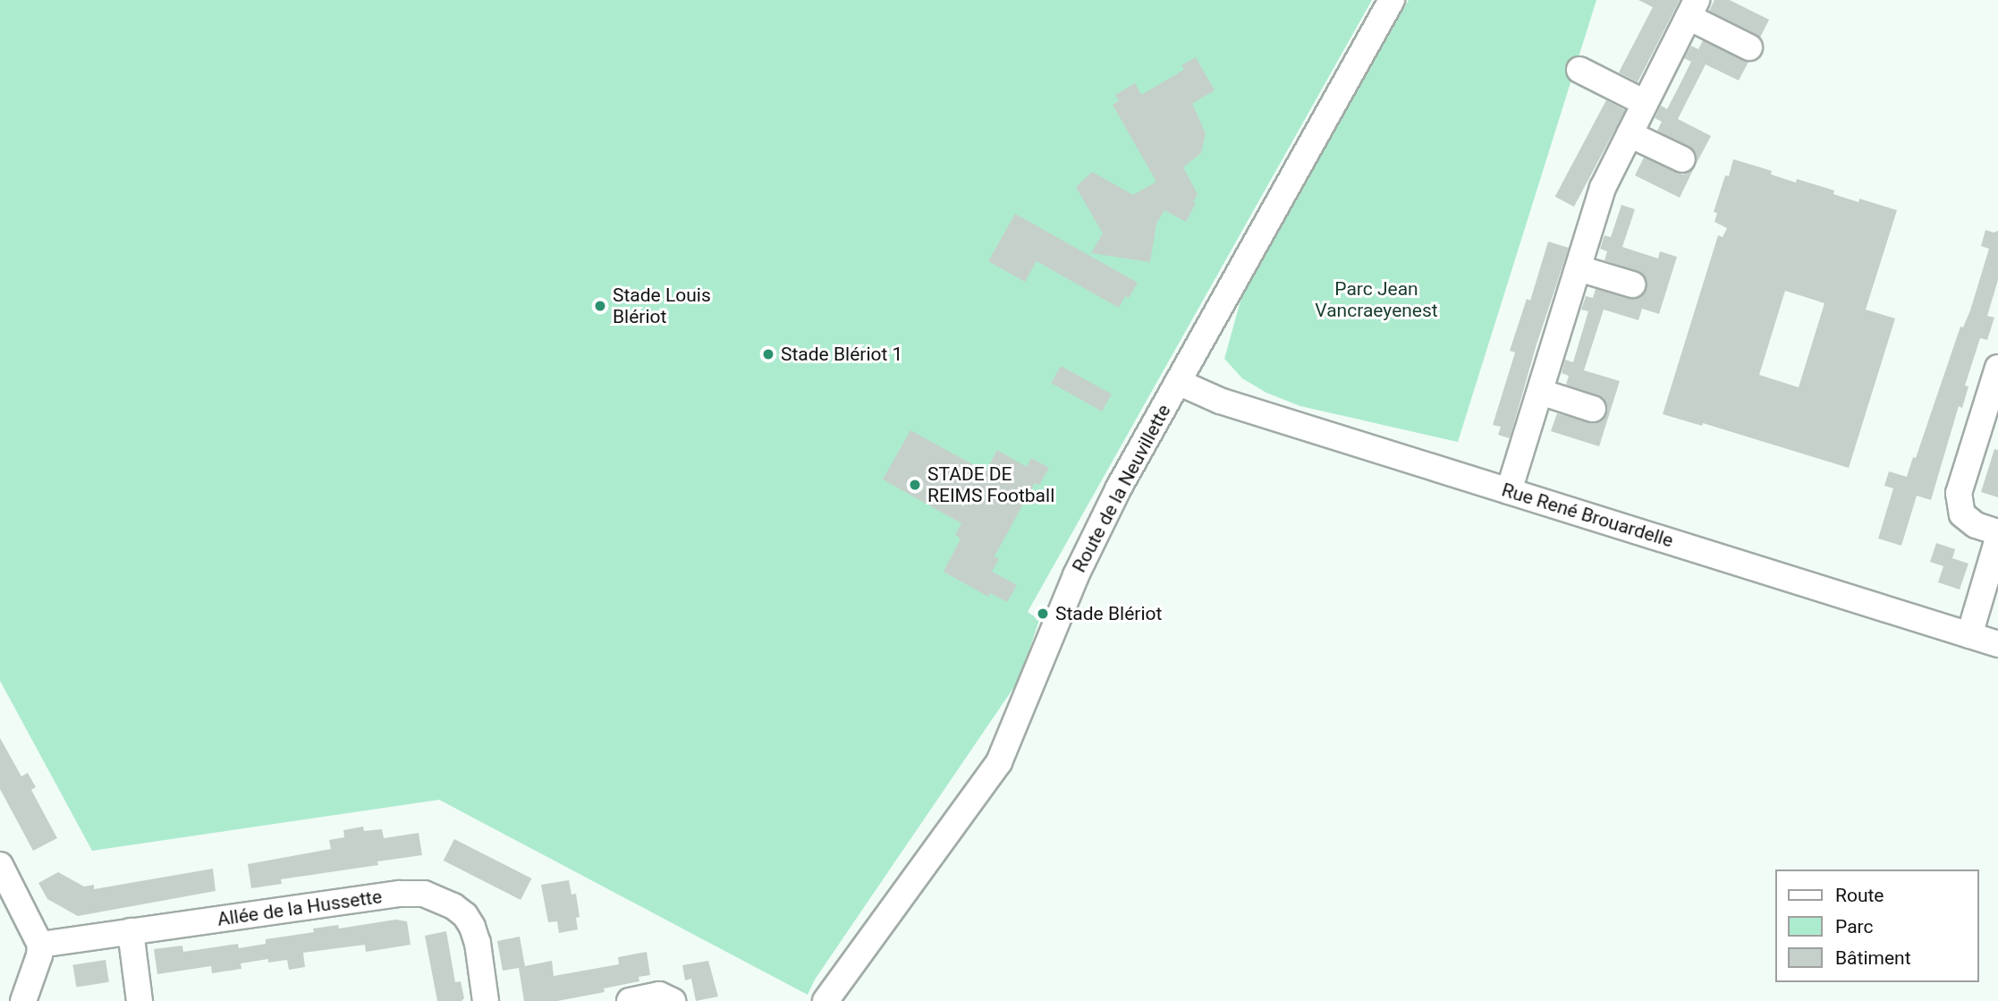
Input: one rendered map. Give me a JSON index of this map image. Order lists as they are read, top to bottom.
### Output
{
  "streets": {
    "street": ["Route de la Neuvillette", "Rue René Brouardelle", "Allée de la Hussette"]
  },
  "crossings": [
    ["Route de la Neuvillette", "Rue René Brouardelle"]
  ],
  "parks": ["Parc Jean Vancraeyenest"],
  "places": [
    "Stade Louis Blériot",
    "Stade Blériot 1",
    "STADE DE REIMS Football",
    "Stade Blériot"
  ],
  "legend": ["Route", "Parc", "Bâtiment"]
}
